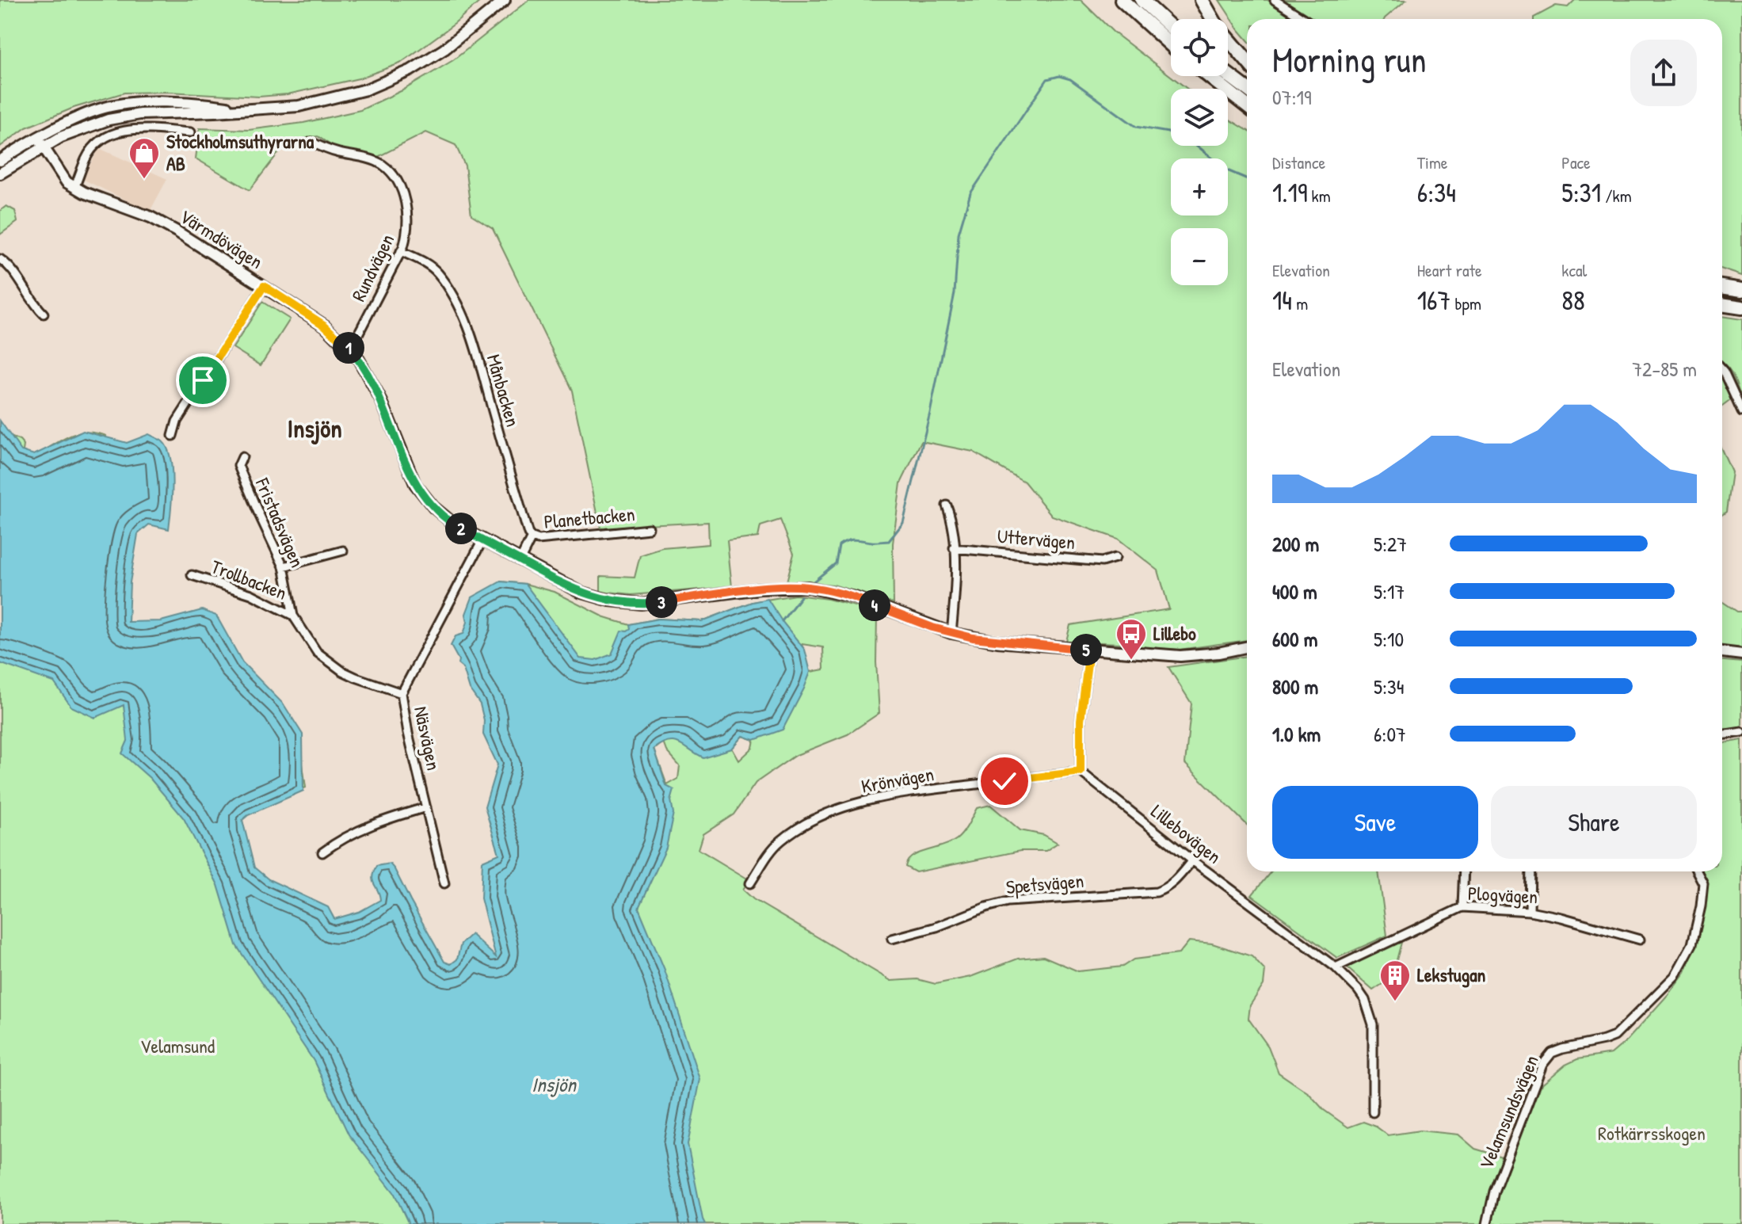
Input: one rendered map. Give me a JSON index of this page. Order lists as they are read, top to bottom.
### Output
{
  "streets": {
    "main road": ["Värmdövägen"],
    "street": [
      "Rundvägen",
      "Månbacken",
      "Planetbacken",
      "Fristadsvägen",
      "Uttervägen",
      "Trollbacken",
      "Näsvägen",
      "Krönvägen",
      "Lillebovägen",
      "Spetsvägen",
      "Plogvägen",
      "Velamsundsvägen"
    ]
  },
  "crossings": [
    ["Värmdövägen", "Rundvägen"],
    ["Värmdövägen", "Näsvägen"],
    ["Rundvägen", "Månbacken"],
    ["Månbacken", "Planetbacken"],
    ["Fristadsvägen", "Trollbacken"],
    ["Fristadsvägen", "Näsvägen"],
    ["Krönvägen", "Lillebovägen"],
    ["Lillebovägen", "Spetsvägen"],
    ["Lillebovägen", "Plogvägen"]
  ],
  "districts": ["Insjön"],
  "water": ["Insjön"],
  "parks": ["Velamsund", "Rotkärrsskogen"],
  "places": {
    "shop": ["Stockholmsuthyrarna AB"],
    "bus stop": ["Lillebo"],
    "building": ["Lekstugan"]
  },
  "page": {
    "map_buttons": ["+", "−"],
    "heading": ["Morning run", "07:19"],
    "stats": [
      ["Distance", "1.19 km"],
      ["Time", "6:34"],
      ["Pace", "5:31 /km"],
      ["Elevation", "14 m"],
      ["Heart rate", "167 bpm"],
      ["kcal", "88"]
    ],
    "pins": [
      "1",
      "2",
      "3",
      "4",
      "5"
    ],
    "chart": ["Elevation", "72–85 m"],
    "list": [
      {
        "name": "200 m",
        "note": "5:27"
      },
      {
        "name": "400 m",
        "note": "5:17"
      },
      {
        "name": "600 m",
        "note": "5:10"
      },
      {
        "name": "800 m",
        "note": "5:34"
      },
      {
        "name": "1.0 km",
        "note": "6:07"
      }
    ],
    "buttons": ["Save", "Share"]
  }
}
